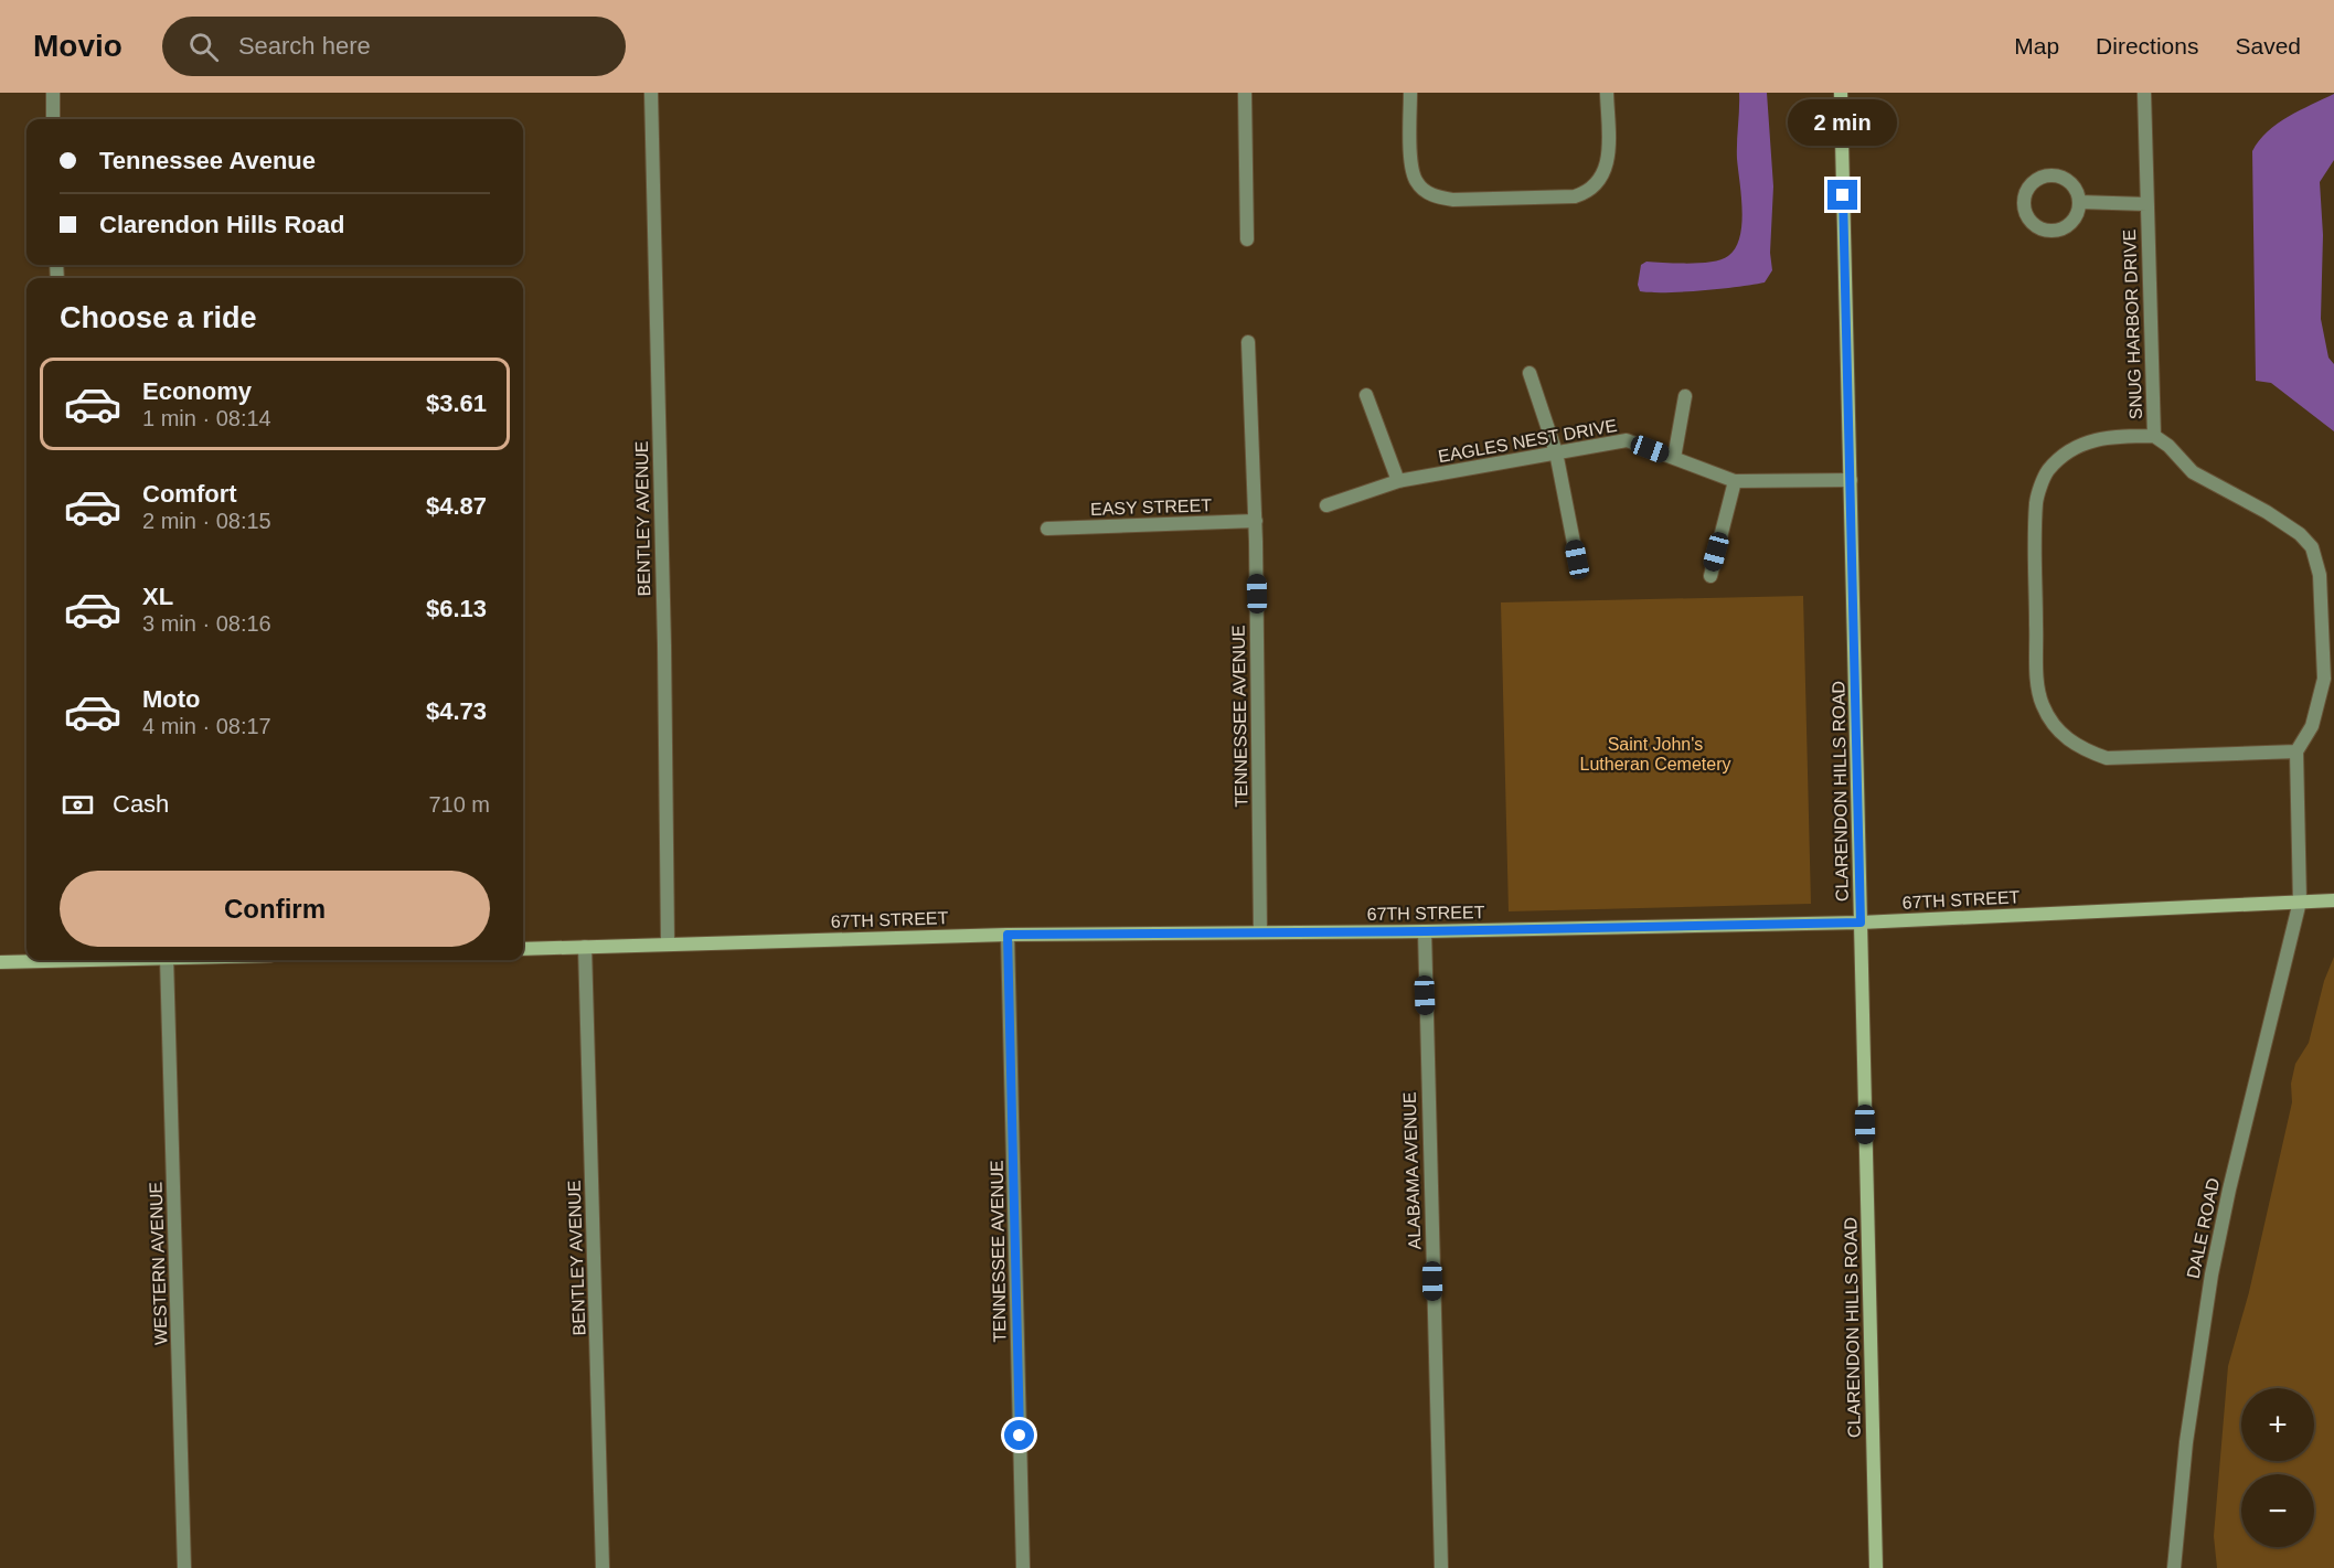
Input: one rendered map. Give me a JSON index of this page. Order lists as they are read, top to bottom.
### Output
{
  "streets": {
    "street": [
      "SNUG HARBOR DRIVE",
      "EAGLES NEST DRIVE",
      "EASY STREET",
      "BENTLEY AVENUE",
      "TENNESSEE AVENUE",
      "CLARENDON HILLS ROAD",
      "67TH STREET",
      "ALABAMA AVENUE",
      "DALE ROAD",
      "WESTERN AVENUE"
    ]
  },
  "crossings": [
    ["EAGLES NEST DRIVE", "CLARENDON HILLS ROAD"],
    ["EASY STREET", "TENNESSEE AVENUE"],
    ["BENTLEY AVENUE", "67TH STREET"],
    ["TENNESSEE AVENUE", "67TH STREET"],
    ["CLARENDON HILLS ROAD", "67TH STREET"],
    ["67TH STREET", "ALABAMA AVENUE"],
    ["67TH STREET", "DALE ROAD"]
  ],
  "parks": ["Saint John's Lutheran Cemetery"],
  "page": {
    "header": "Movio",
    "search": "Search here",
    "nav": ["Map", "Directions", "Saved"],
    "bubble": "2 min",
    "banner": ["Tennessee Avenue", "Clarendon Hills Road"],
    "heading": "Choose a ride",
    "list": [
      {
        "name": "Economy",
        "note": "1 min · 08:14",
        "value": "$3.61"
      },
      {
        "name": "Comfort",
        "note": "2 min · 08:15",
        "value": "$4.87"
      },
      {
        "name": "XL",
        "note": "3 min · 08:16",
        "value": "$6.13"
      },
      {
        "name": "Moto",
        "note": "4 min · 08:17",
        "value": "$4.73"
      }
    ],
    "pay": ["Cash", "710 m"],
    "buttons": "Confirm",
    "map_buttons": ["+", "−"]
  }
}
